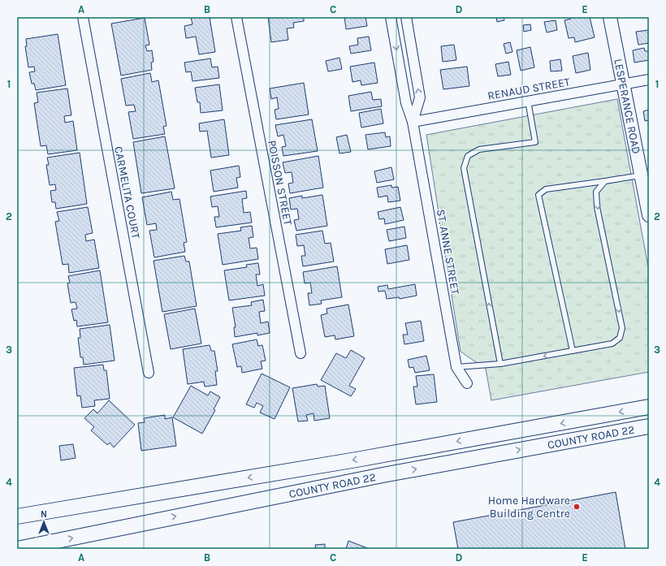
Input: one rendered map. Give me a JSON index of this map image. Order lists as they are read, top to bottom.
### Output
{
  "streets": {
    "main road": ["LESPERANCE ROAD", "COUNTY ROAD 22"],
    "street": [
      "RENAUD STREET",
      "POISSON STREET",
      "CARMELITA COURT",
      "ST. ANNE STREET"
    ]
  },
  "crossings": [
    ["RENAUD STREET", "LESPERANCE ROAD"],
    ["RENAUD STREET", "ST. ANNE STREET"]
  ],
  "places": ["Home Hardware Building Centre"],
  "north": "top",
  "grid": {
    "columns": [
      "A",
      "B",
      "C",
      "D",
      "E"
    ],
    "rows": [
      "1",
      "2",
      "3",
      "4"
    ]
  }
}
